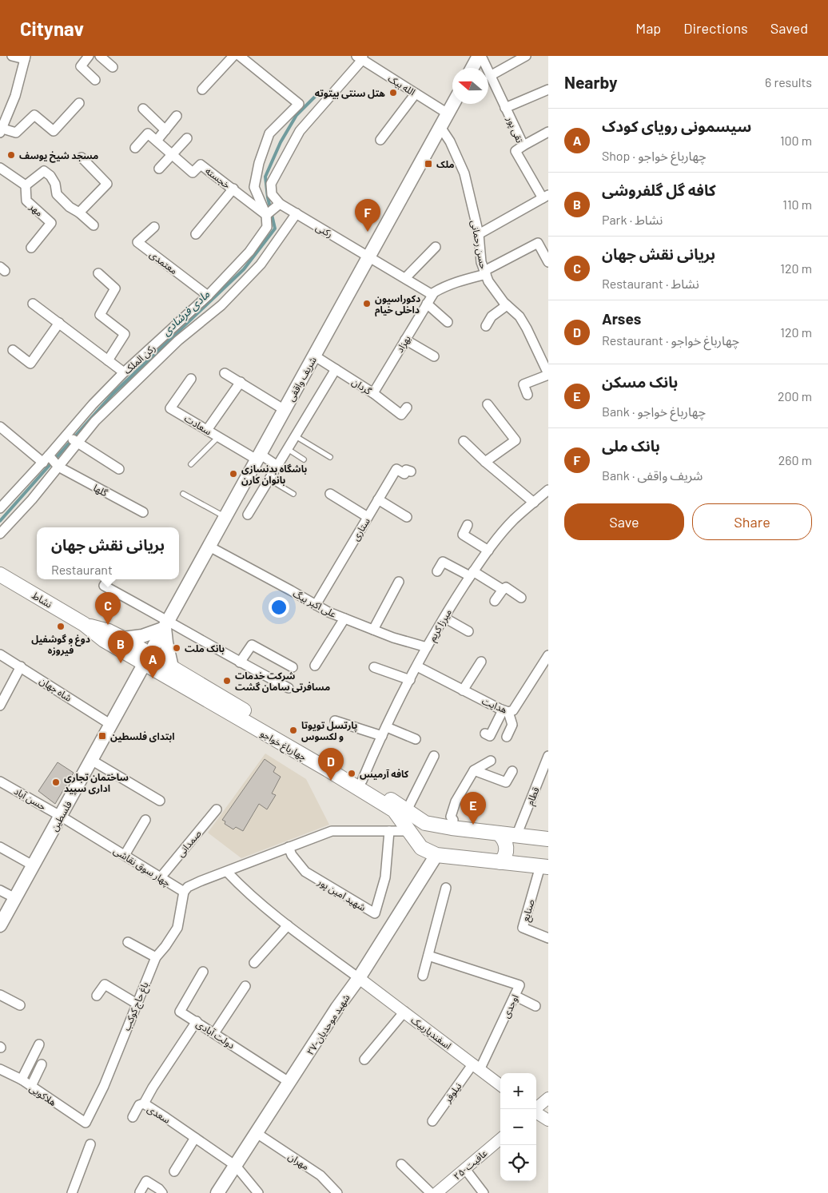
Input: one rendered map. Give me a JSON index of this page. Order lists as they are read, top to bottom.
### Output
{
  "streets": {
    "main road": [
      "شریف واقفی",
      "نشاط",
      "چهارباغ خواجو",
      "فلسطین",
      "۲۷-شهید موحدیان"
    ],
    "street": [
      "الله بیک",
      "تقی پور",
      "خجسته",
      "مهر",
      "رکنی",
      "حسن رحمانی",
      "معتمدی",
      "بهزاد",
      "رکن الملک",
      "گردان",
      "سعادت",
      "گلها",
      "ستاری",
      "علی اکبر بیگ",
      "میرزا کریم",
      "شاه جهان",
      "هدایت",
      "قطام",
      "حسن آباد",
      "صمدانی",
      "چهار سوق نقاشی",
      "شهید امین پور",
      "صنایع",
      "باغ حاج کوکب",
      "اوحدی",
      "اسفندیاربیک",
      "دولت آبادی",
      "نیلوفر",
      "هلاکویی",
      "سعدی",
      "مهران",
      "۲۵-عافیت"
    ]
  },
  "crossings": [
    ["الله بیک", "شریف واقفی"],
    ["خجسته", "رکن الملک"],
    ["رکنی", "رکن الملک"],
    ["رکنی", "شریف واقفی"],
    ["حسن رحمانی", "بهزاد"],
    ["حسن رحمانی", "شریف واقفی"],
    ["معتمدی", "رکن الملک"],
    ["بهزاد", "گردان"],
    ["رکن الملک", "گلها"],
    ["شریف واقفی", "گردان"],
    ["شریف واقفی", "سعادت"],
    ["شریف واقفی", "نشاط"],
    ["شریف واقفی", "علی اکبر بیگ"],
    ["شریف واقفی", "چهارباغ خواجو"],
    ["شریف واقفی", "فلسطین"],
    ["ستاری", "علی اکبر بیگ"],
    ["نشاط", "چهارباغ خواجو"],
    ["نشاط", "فلسطین"],
    ["علی اکبر بیگ", "میرزا کریم"],
    ["میرزا کریم", "هدایت"],
    ["میرزا کریم", "چهارباغ خواجو"],
    ["شاه جهان", "فلسطین"],
    ["چهارباغ خواجو", "قطام"],
    ["چهارباغ خواجو", "فلسطین"],
    ["چهارباغ خواجو", "صنایع"],
    ["چهارباغ خواجو", "۲۷-شهید موحدیان"],
    ["حسن آباد", "فلسطین"],
    ["حسن آباد", "چهار سوق نقاشی"],
    ["فلسطین", "چهار سوق نقاشی"],
    ["صمدانی", "چهار سوق نقاشی"],
    ["چهار سوق نقاشی", "باغ حاج کوکب"],
    ["باغ حاج کوکب", "هلاکویی"],
    ["اوحدی", "اسفندیاربیک"],
    ["اوحدی", "نیلوفر"],
    ["۲۷-شهید موحدیان", "اسفندیاربیک"],
    ["۲۷-شهید موحدیان", "دولت آبادی"],
    ["۲۷-شهید موحدیان", "سعدی"],
    ["۲۷-شهید موحدیان", "مهران"],
    ["اسفندیاربیک", "نیلوفر"],
    ["دولت آبادی", "سعدی"]
  ],
  "water": ["مادی فرشادی"],
  "places": {
    "other": [
      "هتل سنتی بیتوته",
      "مسجد شیخ یوسف",
      "دکوراسیون داخلی خیام",
      "باشگاه بدنسازی بانوان کارن",
      "دوغ و گوشفیل فیروزه",
      "بانک ملت",
      "شرکت خدمات مسافرتی سامان گشت",
      "پارتسل تویوتا و لکسوس",
      "کافه آرمیس",
      "ساختمان تجاری اداری سپید"
    ],
    "transit": ["ملک", "ابتدای فلسطین"]
  },
  "north": "left",
  "page": {
    "header": "Citynav",
    "nav": ["Map", "Directions", "Saved"],
    "heading": ["Nearby", "6 results"],
    "list": [
      {
        "mark": "A",
        "name": "سیسمونی رویای کودک",
        "note": "Shop · چهارباغ خواجو",
        "value": "100 m"
      },
      {
        "mark": "B",
        "name": "کافه گل گلفروشی",
        "note": "Park · نشاط",
        "value": "110 m"
      },
      {
        "mark": "C",
        "name": "بریانی نقش جهان",
        "note": "Restaurant · نشاط",
        "value": "120 m"
      },
      {
        "mark": "D",
        "name": "Arses",
        "note": "Restaurant · چهارباغ خواجو",
        "value": "120 m"
      },
      {
        "mark": "E",
        "name": "بانک مسکن",
        "note": "Bank · چهارباغ خواجو",
        "value": "200 m"
      },
      {
        "mark": "F",
        "name": "بانک ملی",
        "note": "Bank · شریف واقفی",
        "value": "260 m"
      }
    ],
    "pins": [
      "F",
      "C",
      "B",
      "A",
      "D",
      "E"
    ],
    "buttons": ["Save", "Share"],
    "popup": ["بریانی نقش جهان", "Restaurant"],
    "map_buttons": ["+", "−"]
  }
}
